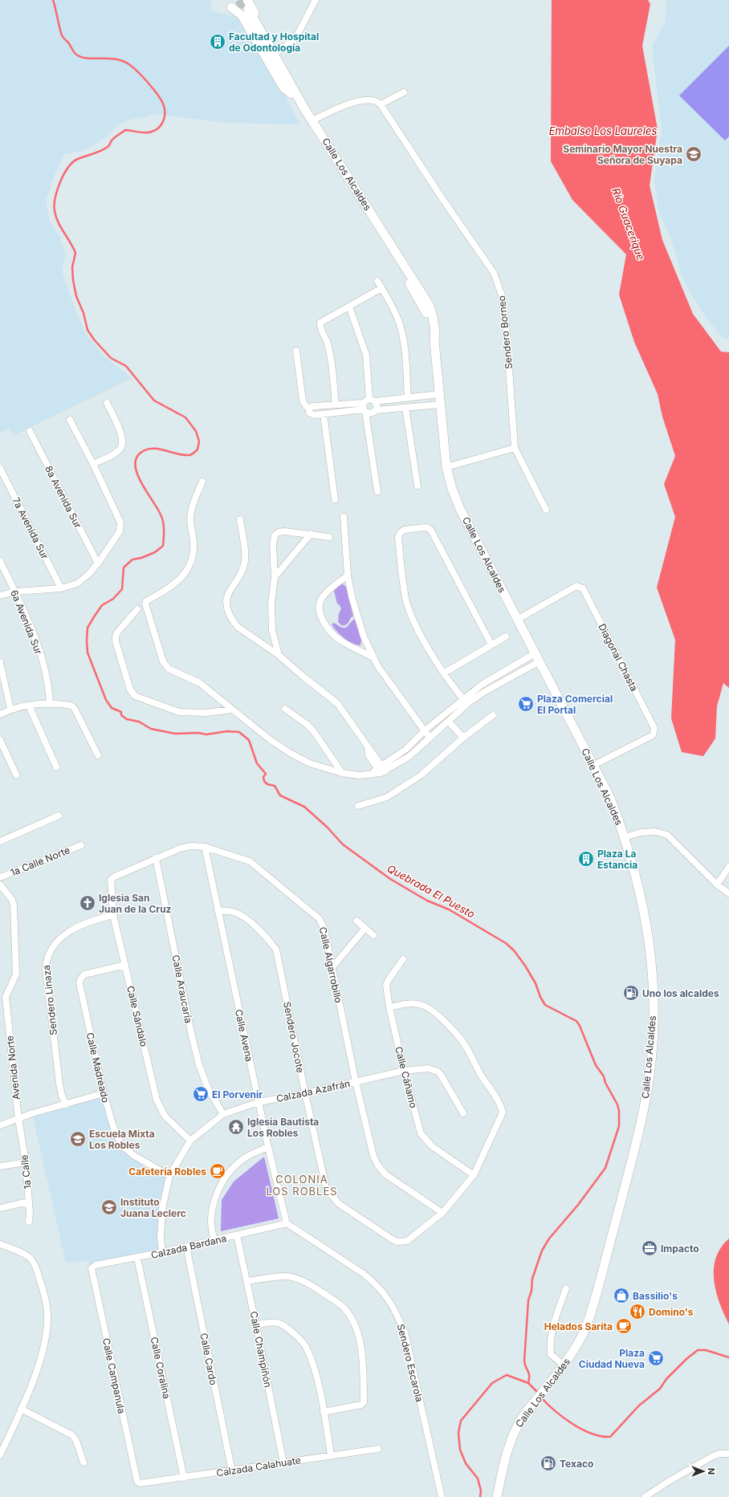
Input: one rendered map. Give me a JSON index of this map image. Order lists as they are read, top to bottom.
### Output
{
  "streets": {
    "main road": ["Calle Los Alcaldes"],
    "street": [
      "Sendero Borneo",
      "8a Avenida Sur",
      "7a Avenida Sur",
      "6a Avenida Sur",
      "Diagonal Chasta",
      "1a Calle Norte",
      "Calle Algarrobillo",
      "Calle Araucaría",
      "Sendero Linaza",
      "Calle Sándalo",
      "Calle Avena",
      "Sendero Jocote",
      "Avenida Norte",
      "Calle Madreado",
      "Calle Cáñamo",
      "Calzada Azafrán",
      "1a Calle",
      "Calzada Bardana",
      "Calle Champiñón",
      "Calle Cardo",
      "Sendero Escarola",
      "Calle Coralina",
      "Calle Campanula",
      "Calzada Calahuate"
    ]
  },
  "crossings": [
    ["Calle Los Alcaldes", "Diagonal Chasta"],
    ["Calle Algarrobillo", "Calle Araucaría"],
    ["Calle Algarrobillo", "Calle Sándalo"],
    ["Calle Algarrobillo", "Calle Avena"],
    ["Calle Algarrobillo", "Sendero Jocote"],
    ["Calle Algarrobillo", "Calzada Azafrán"],
    ["Calle Araucaría", "Calzada Azafrán"],
    ["Sendero Linaza", "Calle Sándalo"],
    ["Calle Sándalo", "Calle Madreado"],
    ["Calle Sándalo", "Calzada Azafrán"],
    ["Calle Avena", "Sendero Jocote"],
    ["Calle Avena", "Calzada Azafrán"],
    ["Calle Avena", "Calzada Bardana"],
    ["Calle Avena", "Sendero Escarola"],
    ["Sendero Jocote", "Calzada Azafrán"],
    ["Avenida Norte", "1a Calle"],
    ["Calle Madreado", "Calzada Azafrán"],
    ["Calle Cáñamo", "Calzada Azafrán"],
    ["Calzada Azafrán", "Calzada Bardana"],
    ["Calzada Bardana", "Calle Champiñón"],
    ["Calzada Bardana", "Calle Cardo"],
    ["Calzada Bardana", "Sendero Escarola"],
    ["Calzada Bardana", "Calle Coralina"],
    ["Calzada Bardana", "Calle Campanula"],
    ["Calle Champiñón", "Calzada Calahuate"],
    ["Calle Cardo", "Calzada Calahuate"],
    ["Calle Coralina", "Calzada Calahuate"],
    ["Calle Campanula", "Calzada Calahuate"]
  ],
  "districts": ["COLONIA LOS ROBLES"],
  "water": ["Embalse Los Laureles", "Río Guacerique", "Quebrada El Puesto"],
  "places": {
    "building": ["Facultad y Hospital de Odontología", "Plaza La Estancia"],
    "school or university": ["Seminario Mayor Nuestra Señora de Suyapa", "Escuela Mixta Los Robles", "Instituto Juana Leclerc"],
    "supermarket": ["Plaza Comercial El Portal", "El Porvenir", "Plaza Ciudad Nueva"],
    "church": ["Iglesia San Juan de la Cruz"],
    "fuel station": ["Uno los alcaldes", "Texaco"],
    "temple": ["Iglesia Bautista Los Robles"],
    "cafe": ["Cafetería Robles", "Helados Sarita"],
    "office": ["Impacto"],
    "shop": ["Bassilio's"],
    "restaurant": ["Domino's"]
  },
  "north": "right"
}
